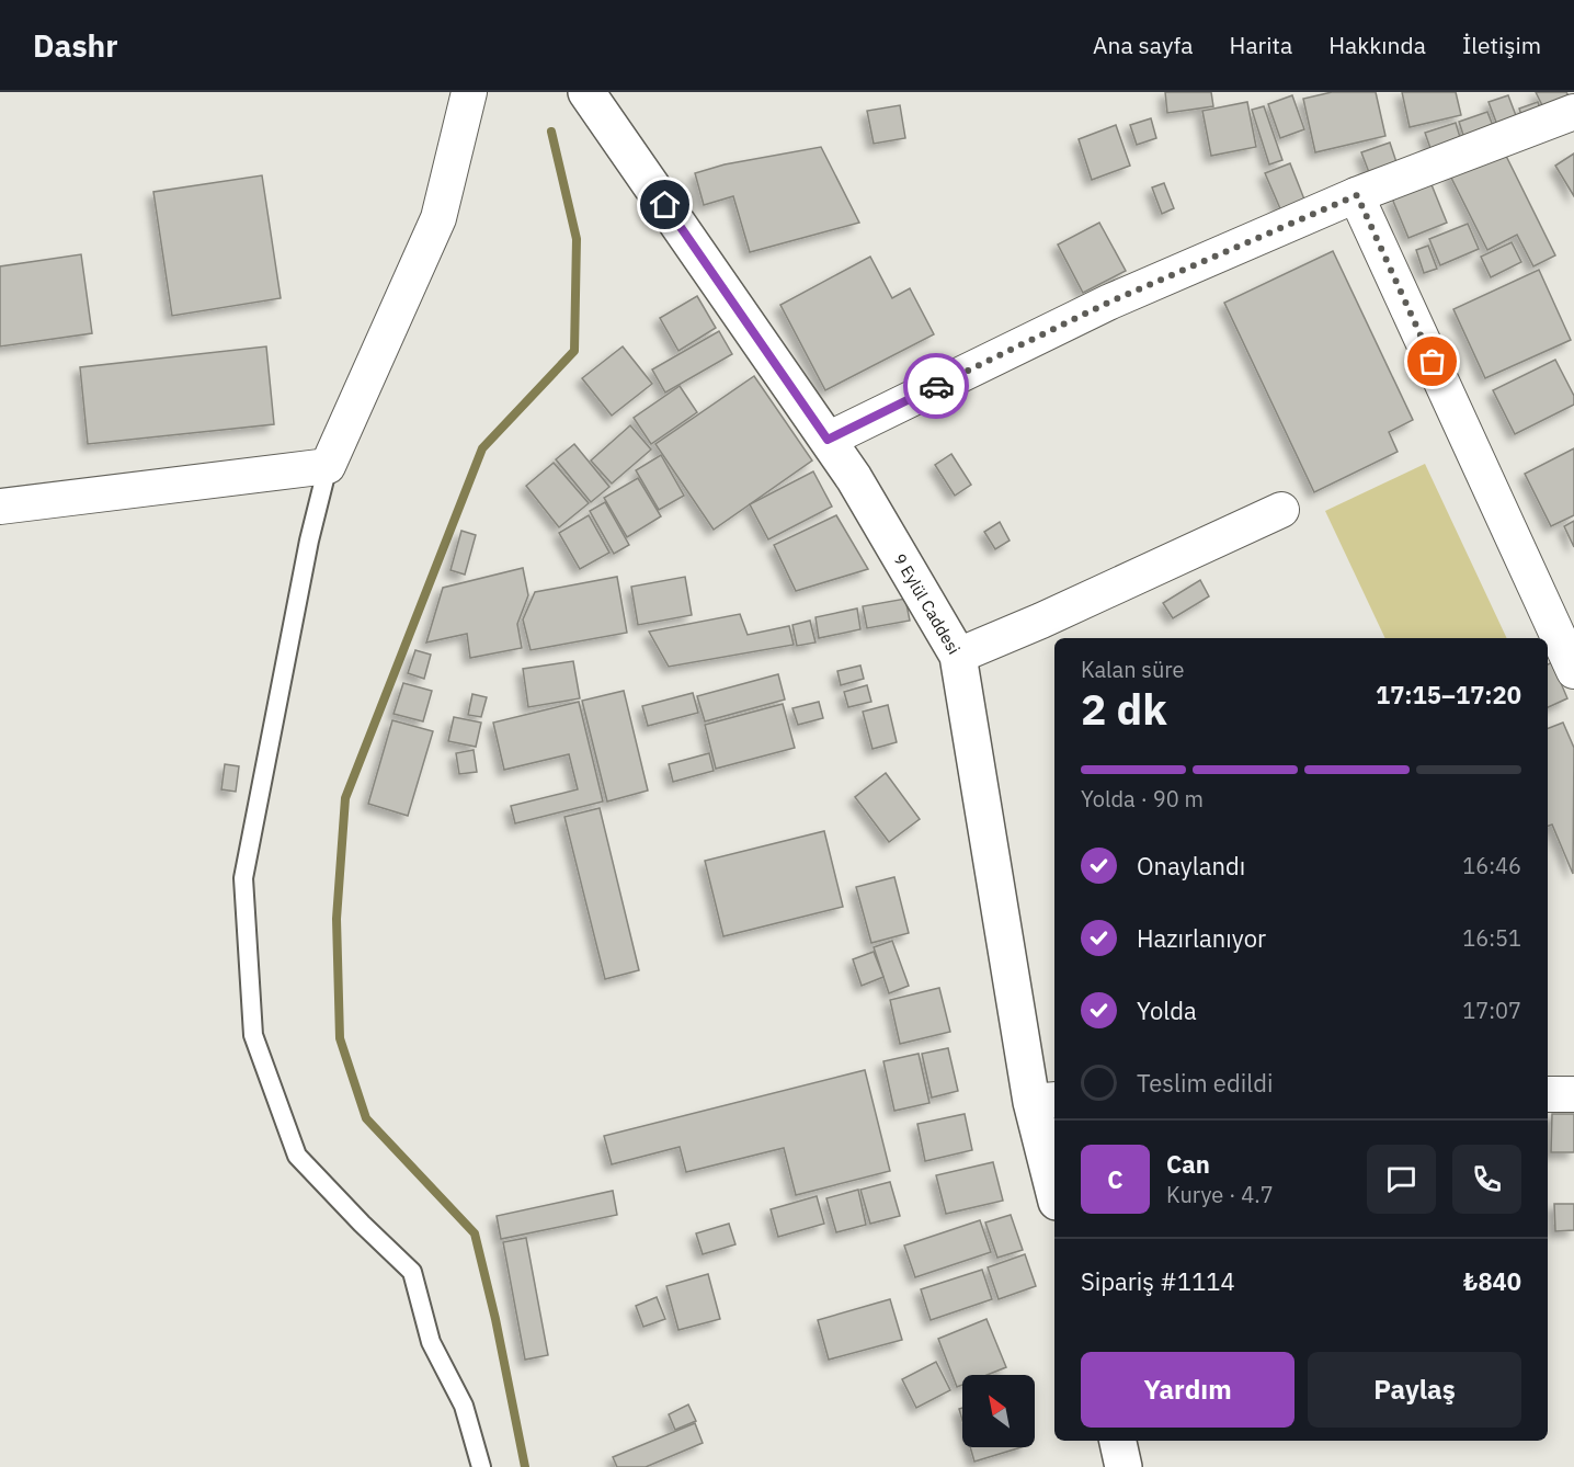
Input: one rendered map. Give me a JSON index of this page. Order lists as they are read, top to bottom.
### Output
{
  "streets": {
    "main road": ["9 Eylül Caddesi"]
  },
  "north": "top left",
  "page": {
    "header": "Dashr",
    "nav": [
      "Ana sayfa",
      "Harita",
      "Hakkında",
      "İletişim"
    ],
    "heading": ["2 dk", "Kalan süre", "17:15–17:20"],
    "panel": [
      "Can",
      "Kurye · 4.7",
      "Sipariş #1114",
      "₺840"
    ],
    "bar": "Yolda · 90 m",
    "list": [
      ["Onaylandı", "16:46"],
      ["Hazırlanıyor", "16:51"],
      ["Yolda", "17:07"],
      "Teslim edildi"
    ],
    "round": "C",
    "buttons": ["Yardım", "Paylaş"]
  }
}
